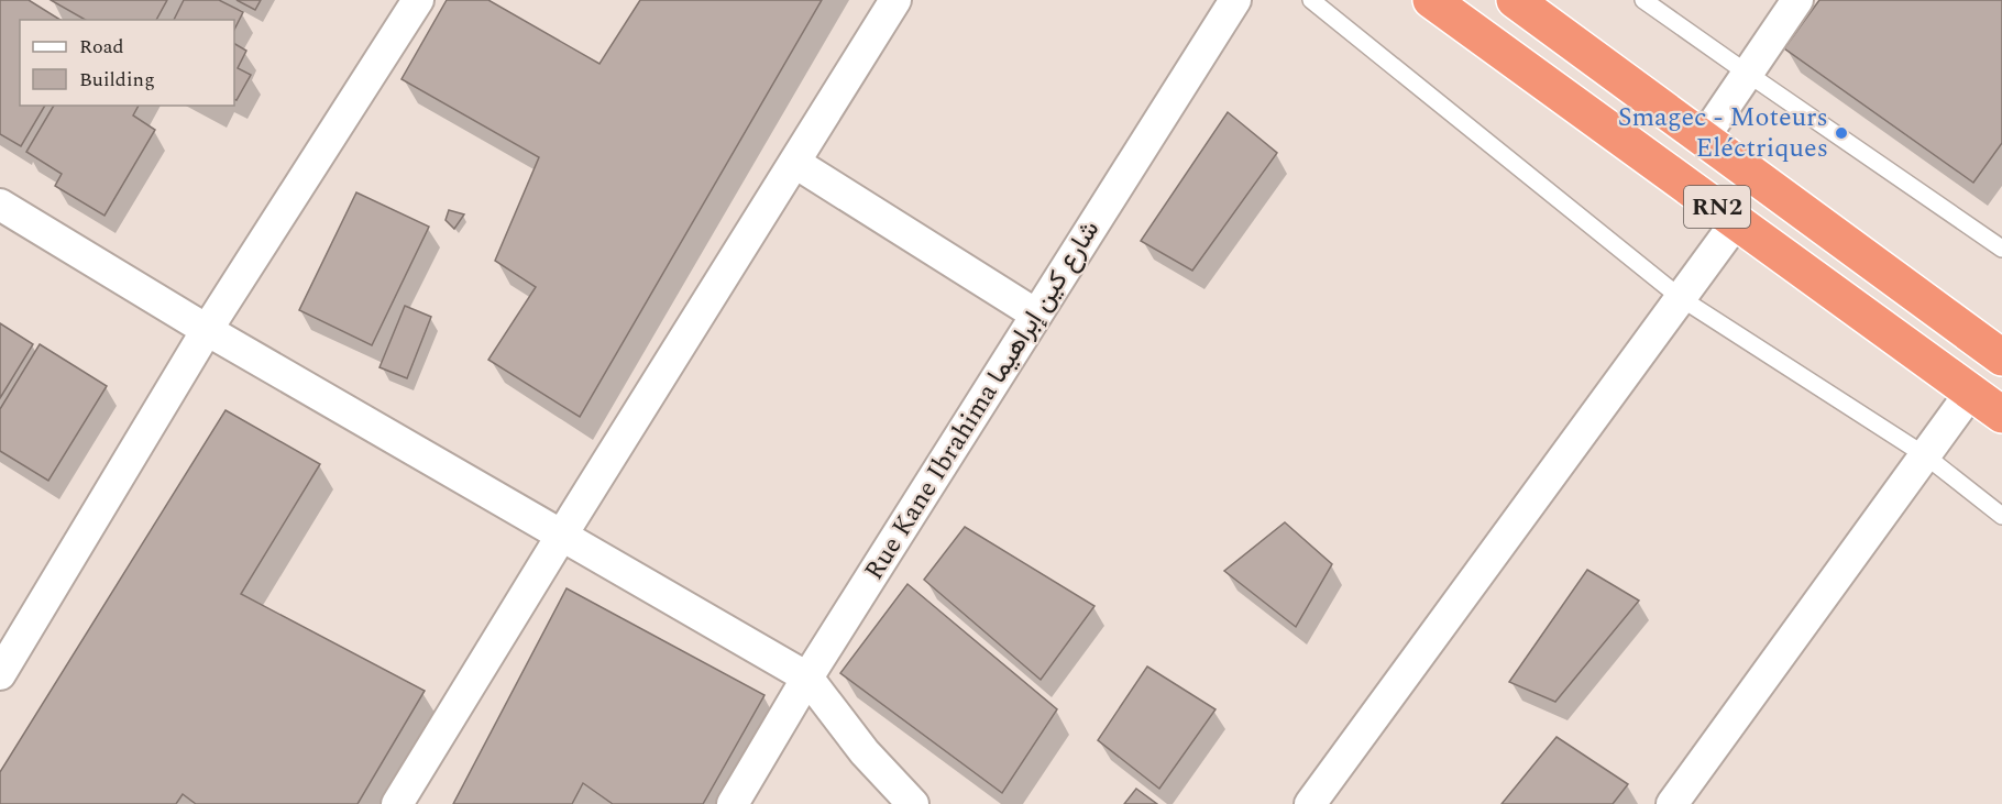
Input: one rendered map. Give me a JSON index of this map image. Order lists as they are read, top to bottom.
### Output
{
  "streets": {
    "highway": ["RN2"],
    "street": ["Rue Kane Ibrahima شارع كين إبراهيما"]
  },
  "places": ["Smagec - Moteurs Eléctriques"],
  "legend": ["Road", "Building"]
}
